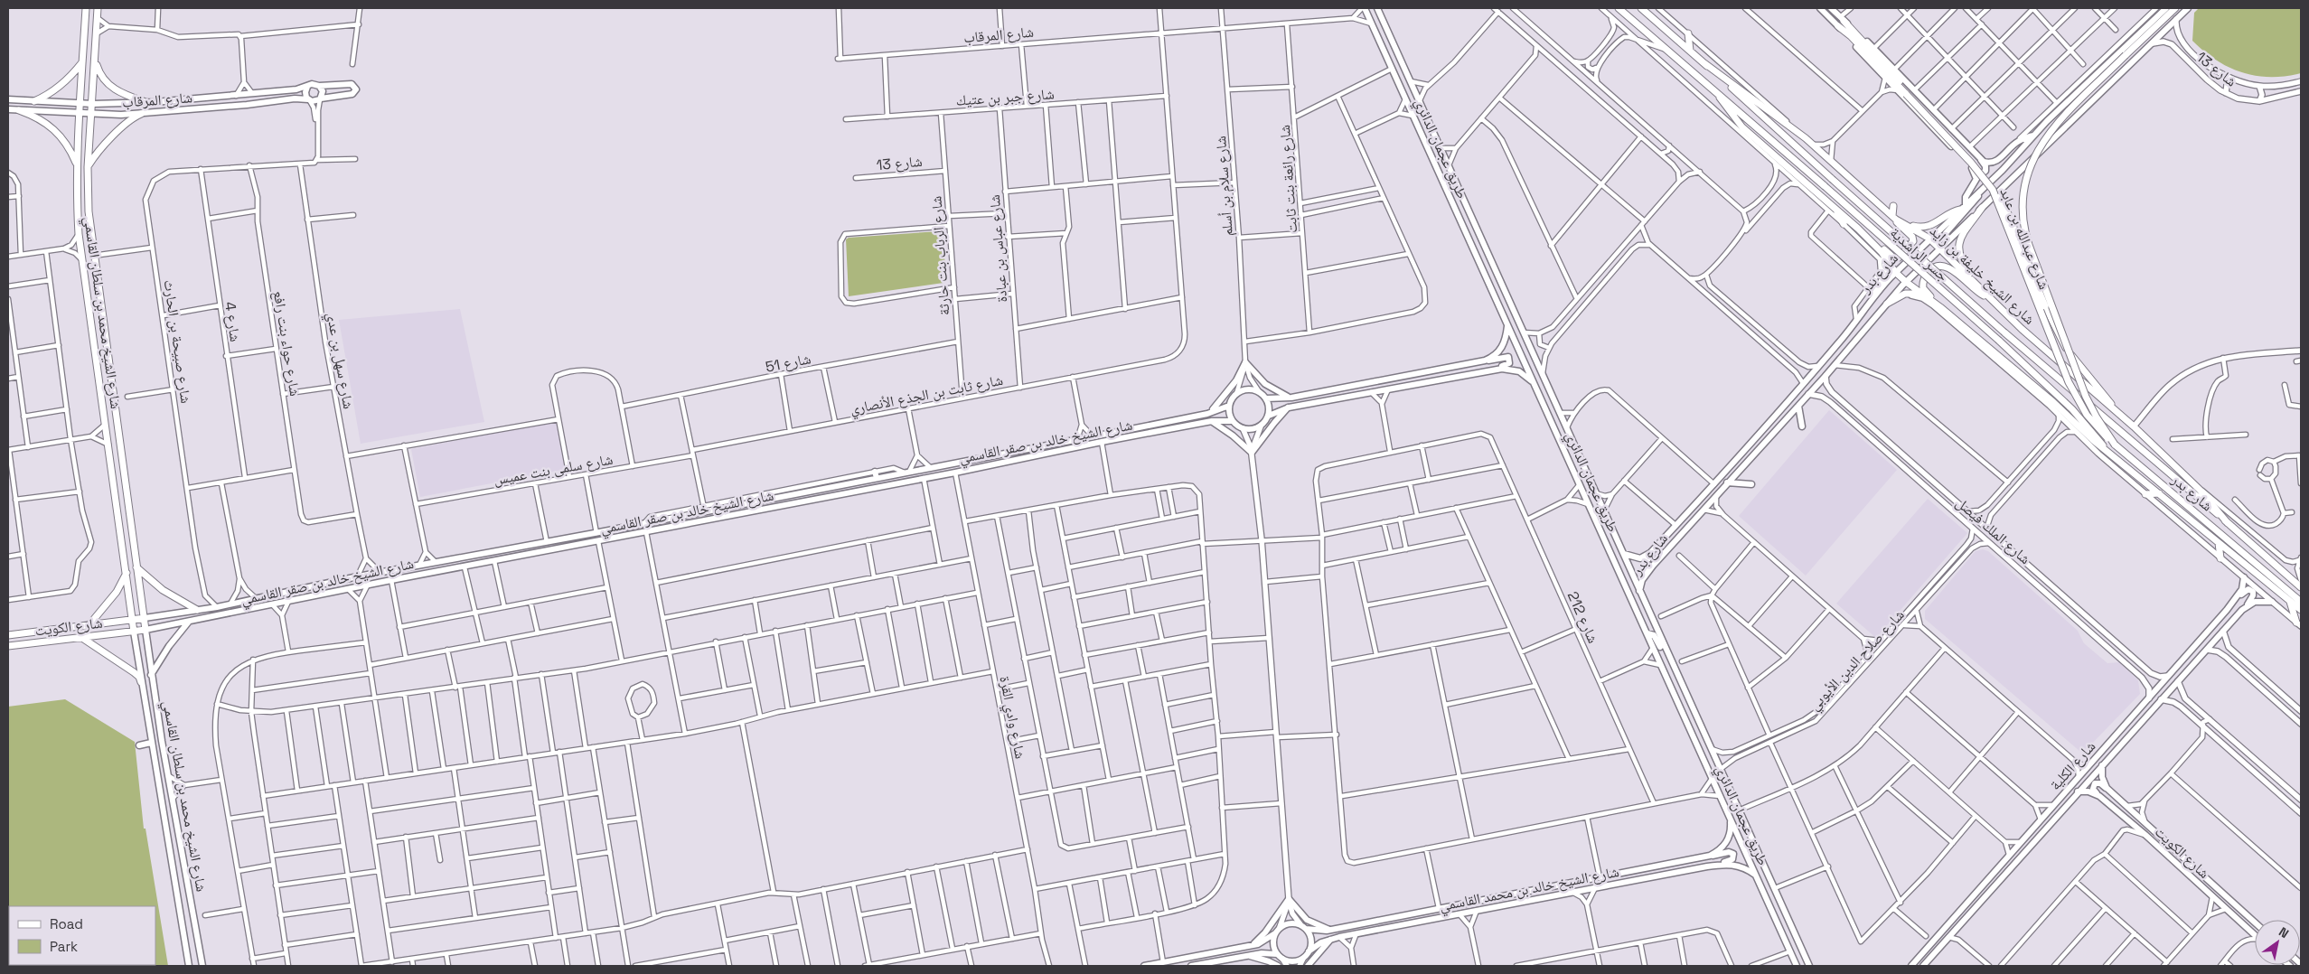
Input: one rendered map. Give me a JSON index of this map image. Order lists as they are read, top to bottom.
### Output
{
  "streets": {
    "main road": [
      "شارع المرقاب",
      "طريق عجمان الدائري",
      "شارع عبدالله بن عابد",
      "جسر الراشدية",
      "شارع بدر",
      "شارع الشيخ خليفة بن زايد",
      "شارع الشيخ محمد بن سلطان القاسمي",
      "شارع الشيخ خالد بن صقر القاسمي",
      "شارع الكويت",
      "شارع الكلية",
      "شارع الشيخ خالد بن محمد القاسمي"
    ],
    "street": [
      "شارع 13",
      "شارع جبر بن عتيك",
      "شارع رائعة بنت ثابت",
      "شارع سلام بن أسلم",
      "شارع عباس بن عبادة",
      "شارع الرباب بنت حارثة",
      "شارع 4",
      "شارع صبيحة بن الحارث",
      "شارع حواء بنت رافع",
      "شارع سهل بن عدي",
      "شارع 51",
      "شارع ثابت بن الجذع الأنصاري",
      "شارع سلمى بنت عميس",
      "شارع الملك فيصل",
      "212 شارع",
      "شارع صلاح الدين الأيوبي",
      "شارع وادي القرة"
    ]
  },
  "crossings": [
    ["شارع المرقاب", "شارع سلام بن أسلم"],
    ["شارع المرقاب", "شارع الشيخ محمد بن سلطان القاسمي"],
    ["شارع 13", "شارع الرباب بنت حارثة"],
    ["شارع 13", "شارع بدر"],
    ["شارع جبر بن عتيك", "شارع عباس بن عبادة"],
    ["شارع جبر بن عتيك", "شارع الرباب بنت حارثة"],
    ["طريق عجمان الدائري", "شارع بدر"],
    ["طريق عجمان الدائري", "شارع صلاح الدين الأيوبي"],
    ["طريق عجمان الدائري", "شارع الشيخ خالد بن محمد القاسمي"],
    ["شارع سلام بن أسلم", "شارع الشيخ خالد بن صقر القاسمي"],
    ["شارع عبدالله بن عابد", "شارع بدر"],
    ["شارع عبدالله بن عابد", "شارع الشيخ خليفة بن زايد"],
    ["شارع عباس بن عبادة", "شارع ثابت بن الجذع الأنصاري"],
    ["جسر الراشدية", "شارع الشيخ خليفة بن زايد"],
    ["شارع الرباب بنت حارثة", "شارع 51"],
    ["شارع الرباب بنت حارثة", "شارع ثابت بن الجذع الأنصاري"],
    ["شارع بدر", "شارع الشيخ خليفة بن زايد"],
    ["شارع بدر", "شارع الملك فيصل"],
    ["شارع الشيخ محمد بن سلطان القاسمي", "شارع الشيخ خالد بن صقر القاسمي"],
    ["شارع الشيخ محمد بن سلطان القاسمي", "شارع الكويت"],
    ["شارع 4", "شارع صبيحة بن الحارث"],
    ["شارع صبيحة بن الحارث", "شارع الشيخ خالد بن صقر القاسمي"],
    ["شارع حواء بنت رافع", "شارع سهل بن عدي"],
    ["شارع الشيخ خالد بن صقر القاسمي", "شارع الكويت"],
    ["شارع الشيخ خالد بن صقر القاسمي", "شارع وادي القرة"],
    ["شارع الملك فيصل", "شارع صلاح الدين الأيوبي"],
    ["شارع الملك فيصل", "شارع الكلية"],
    ["شارع الكويت", "شارع الكلية"]
  ],
  "legend": ["Road", "Park"],
  "north": "top right"
}
